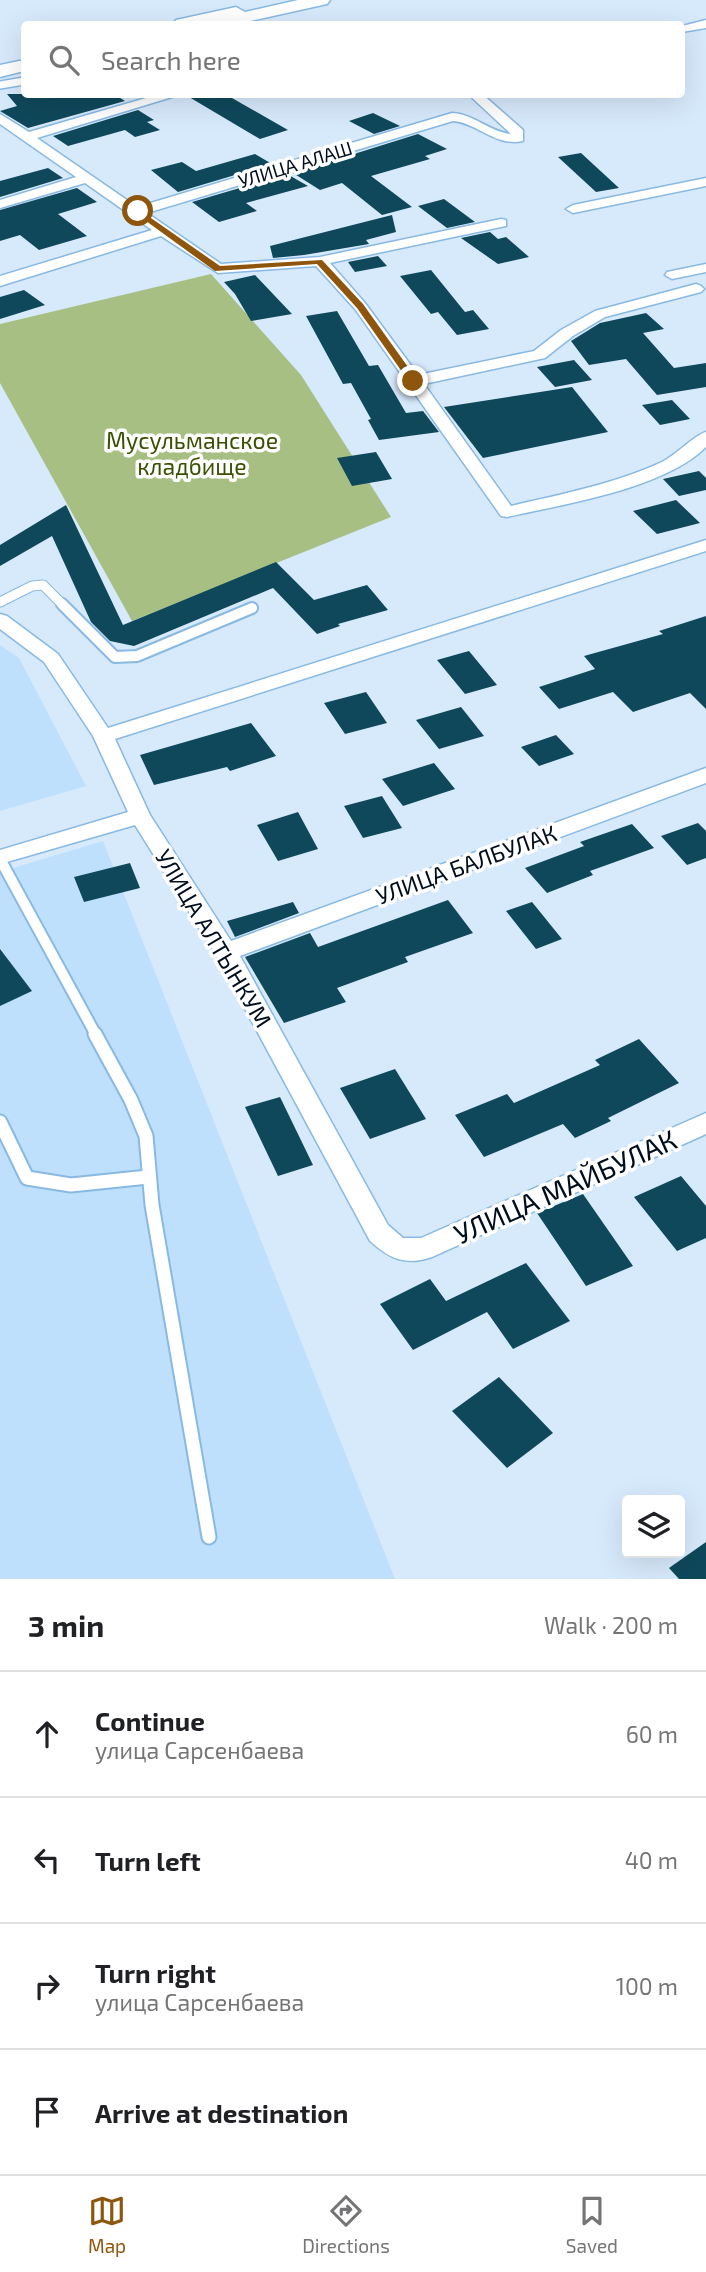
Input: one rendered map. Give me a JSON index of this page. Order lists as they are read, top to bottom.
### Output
{
  "streets": {
    "street": [
      "УЛИЦА АЛАШ",
      "УЛИЦА БАЛБУЛАК",
      "УЛИЦА АЛТЫНКУМ",
      "УЛИЦА МАЙБУЛАК"
    ]
  },
  "crossings": [
    ["УЛИЦА БАЛБУЛАК", "УЛИЦА АЛТЫНКУМ"],
    ["УЛИЦА АЛТЫНКУМ", "УЛИЦА МАЙБУЛАК"]
  ],
  "parks": ["Мусульманское кладбище"],
  "page": {
    "search": "Search here",
    "heading": ["3 min", "Walk · 200 m"],
    "list": [
      ["Continue", "улица Сарсенбаева", "60 m"],
      ["Turn left", "40 m"],
      ["Turn right", "улица Сарсенбаева", "100 m"],
      "Arrive at destination"
    ],
    "nav": ["Map", "Directions", "Saved"]
  }
}
